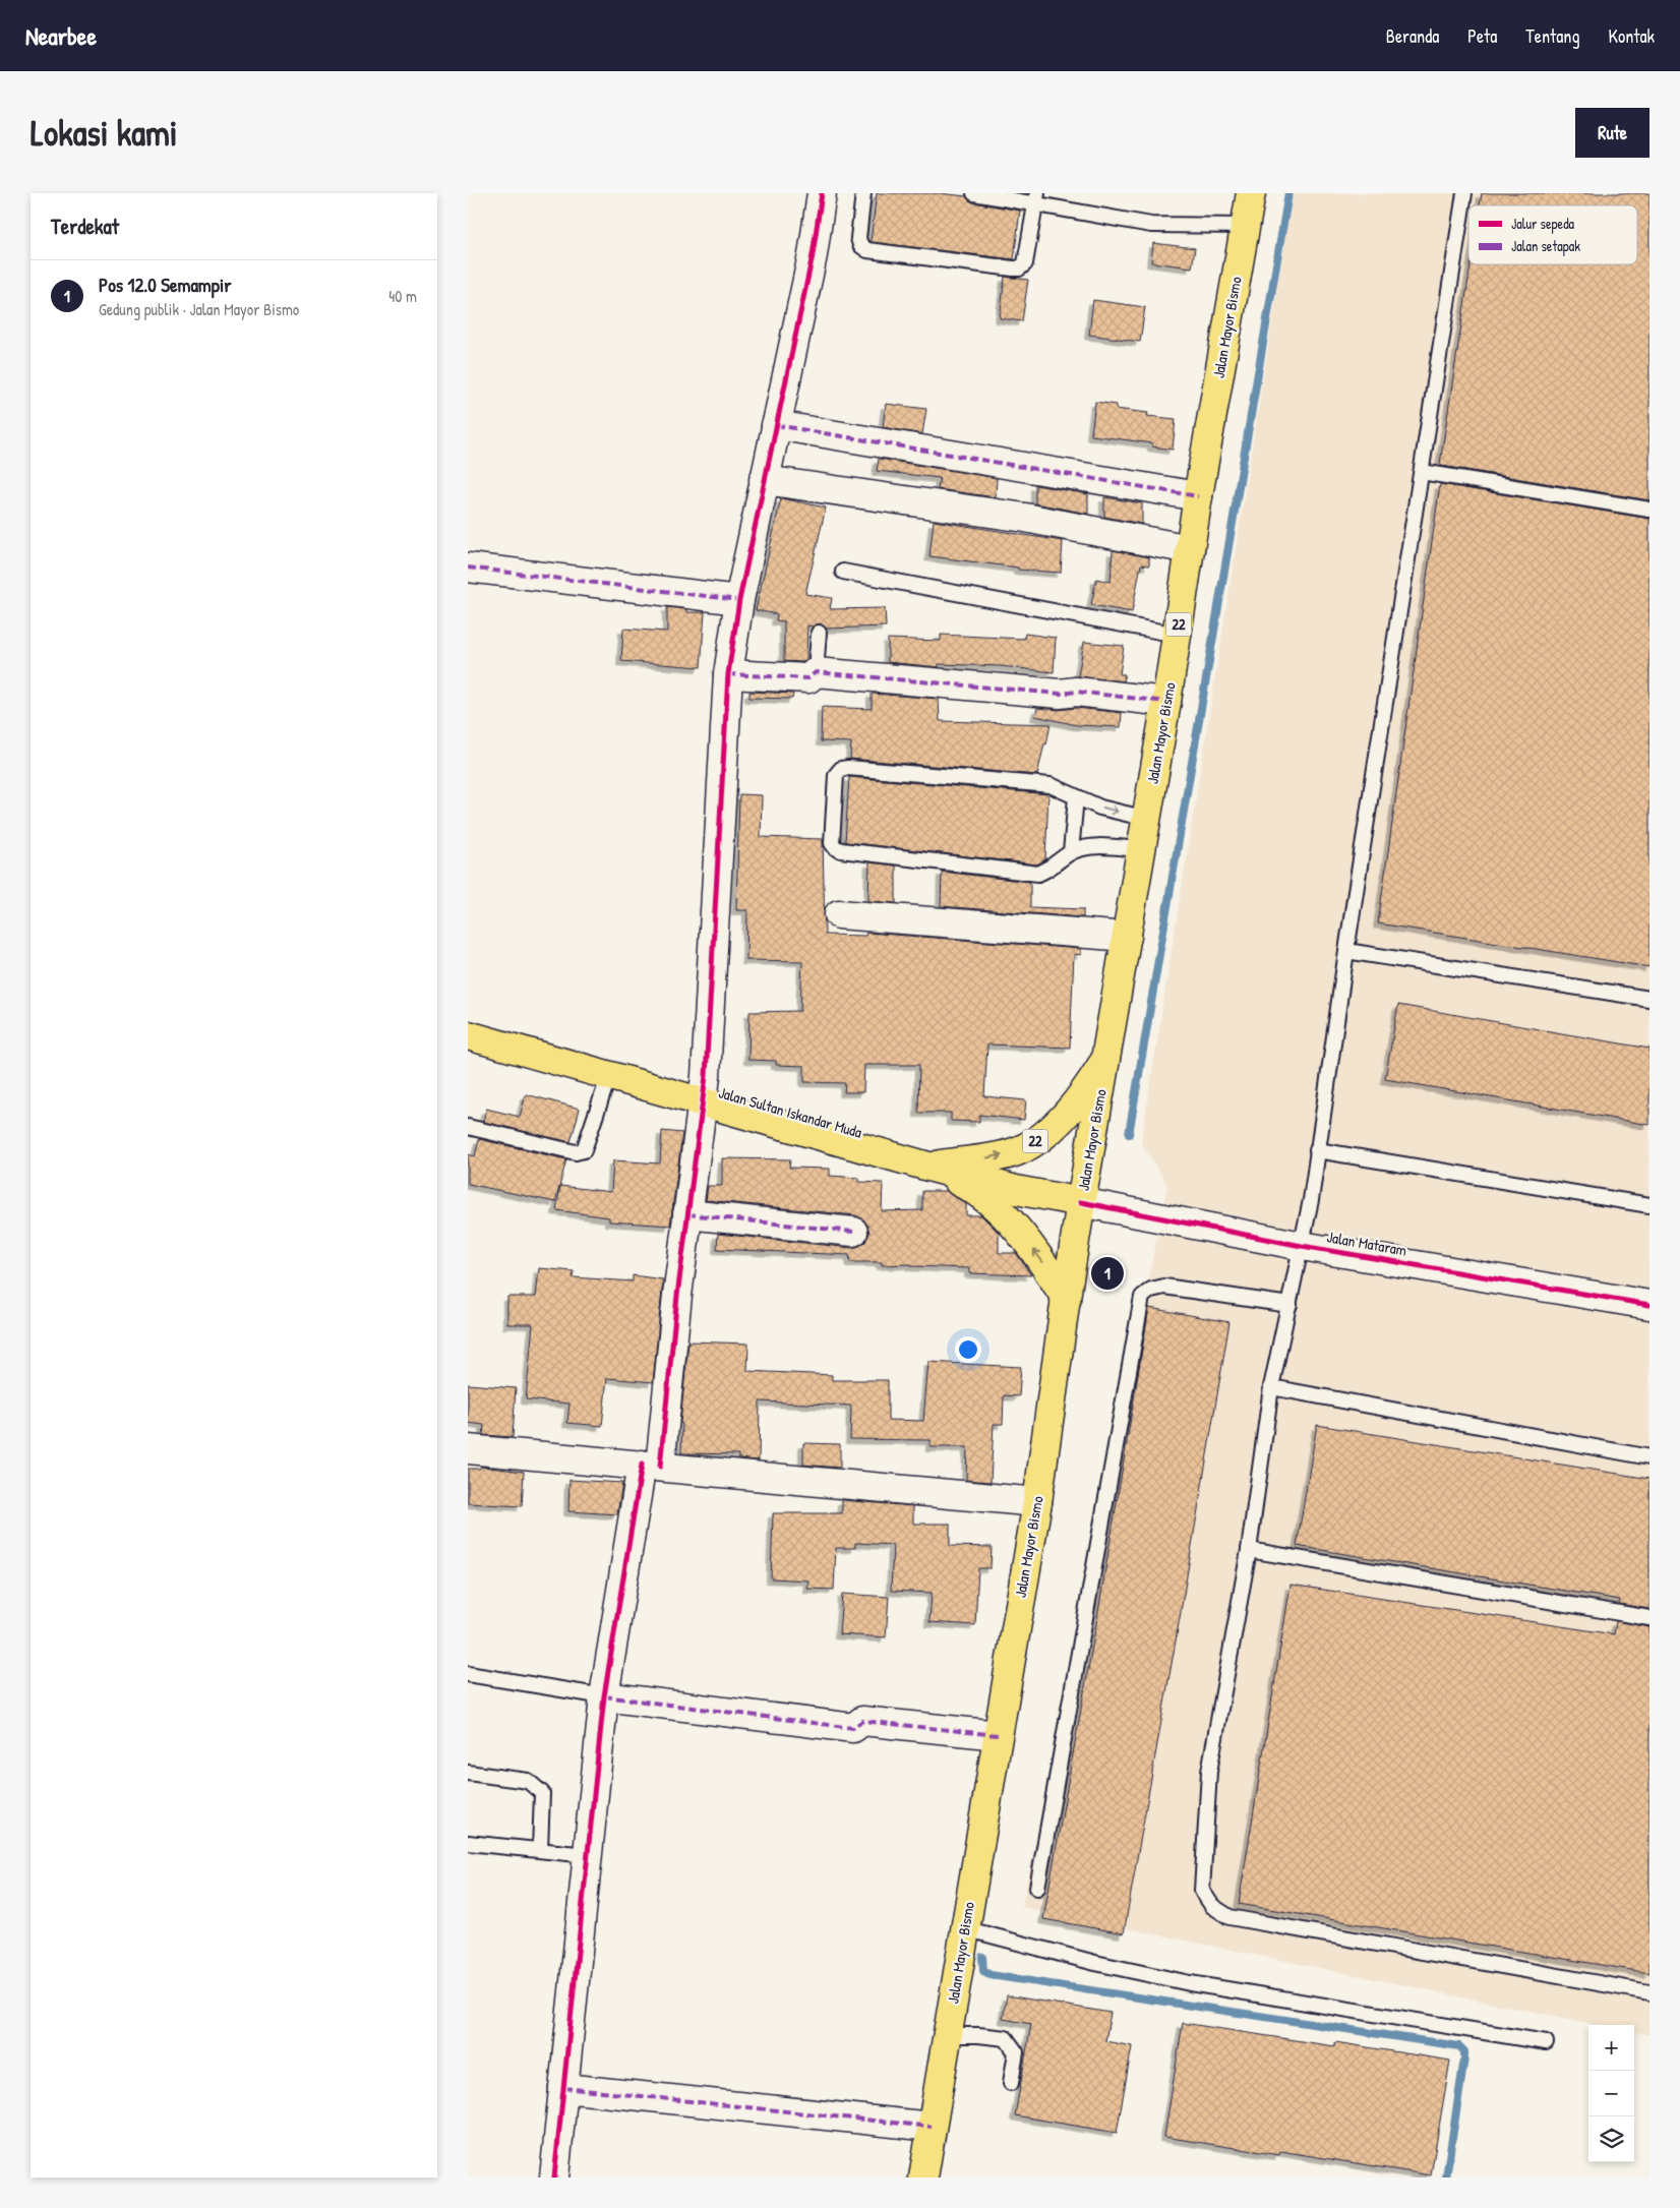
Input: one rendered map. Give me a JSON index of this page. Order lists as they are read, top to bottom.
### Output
{
  "streets": {
    "main road": ["Jalan Mayor Bismo", "22", "Jalan Sultan Iskandar Muda"],
    "street": ["Jalan Mataram"]
  },
  "crossings": [
    ["Jalan Mayor Bismo", "22"],
    ["Jalan Mayor Bismo", "Jalan Sultan Iskandar Muda"],
    ["Jalan Mayor Bismo", "Jalan Mataram"],
    ["22", "Jalan Sultan Iskandar Muda"],
    ["Jalan Sultan Iskandar Muda", "Jalan Mataram"]
  ],
  "legend": ["Jalur sepeda", "Jalan setapak"],
  "page": {
    "header": "Nearbee",
    "nav": [
      "Beranda",
      "Peta",
      "Tentang",
      "Kontak"
    ],
    "buttons": "Rute",
    "title": "Lokasi kami",
    "heading": "Terdekat",
    "list": [
      {
        "mark": "1",
        "name": "Pos 12.0 Semampir",
        "note": "Gedung publik · Jalan Mayor Bismo",
        "value": "40 m"
      }
    ],
    "pins": "1",
    "map_buttons": ["+", "−"]
  }
}
